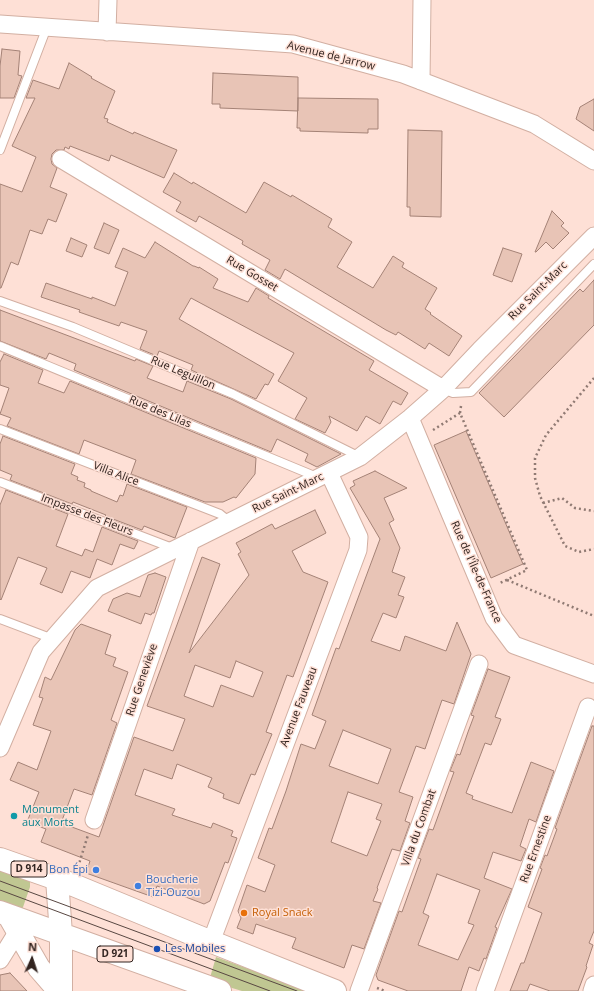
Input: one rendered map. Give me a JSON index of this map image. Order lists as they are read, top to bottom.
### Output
{
  "streets": {
    "main road": ["D 914", "D 921"],
    "street": [
      "Avenue de Jarrow",
      "Rue Gosset",
      "Rue Saint-Marc",
      "Rue de l'Île-de-France",
      "Rue Geneviève",
      "Avenue Fauveau",
      "Villa du Combat",
      "Rue Ernestine"
    ],
    "lane": [
      "Rue Leguillon",
      "Rue des Lilas",
      "Villa Alice",
      "Impasse des Fleurs"
    ]
  },
  "crossings": [
    ["Rue Gosset", "Rue Saint-Marc"],
    ["Rue Saint-Marc", "Rue Leguillon"],
    ["Rue Saint-Marc", "Rue des Lilas"],
    ["Rue Saint-Marc", "Villa Alice"],
    ["Rue Saint-Marc", "Impasse des Fleurs"],
    ["Rue Saint-Marc", "Rue de l'Île-de-France"],
    ["Rue Saint-Marc", "Rue Geneviève"],
    ["Rue Saint-Marc", "Avenue Fauveau"],
    ["Rue des Lilas", "Avenue Fauveau"],
    ["D 914", "D 921"]
  ],
  "places": [
    "Monument aux Morts",
    "Bon Épi",
    "Boucherie Tizi-Ouzou",
    "Royal Snack",
    "Les Mobiles"
  ],
  "north": "top"
}
